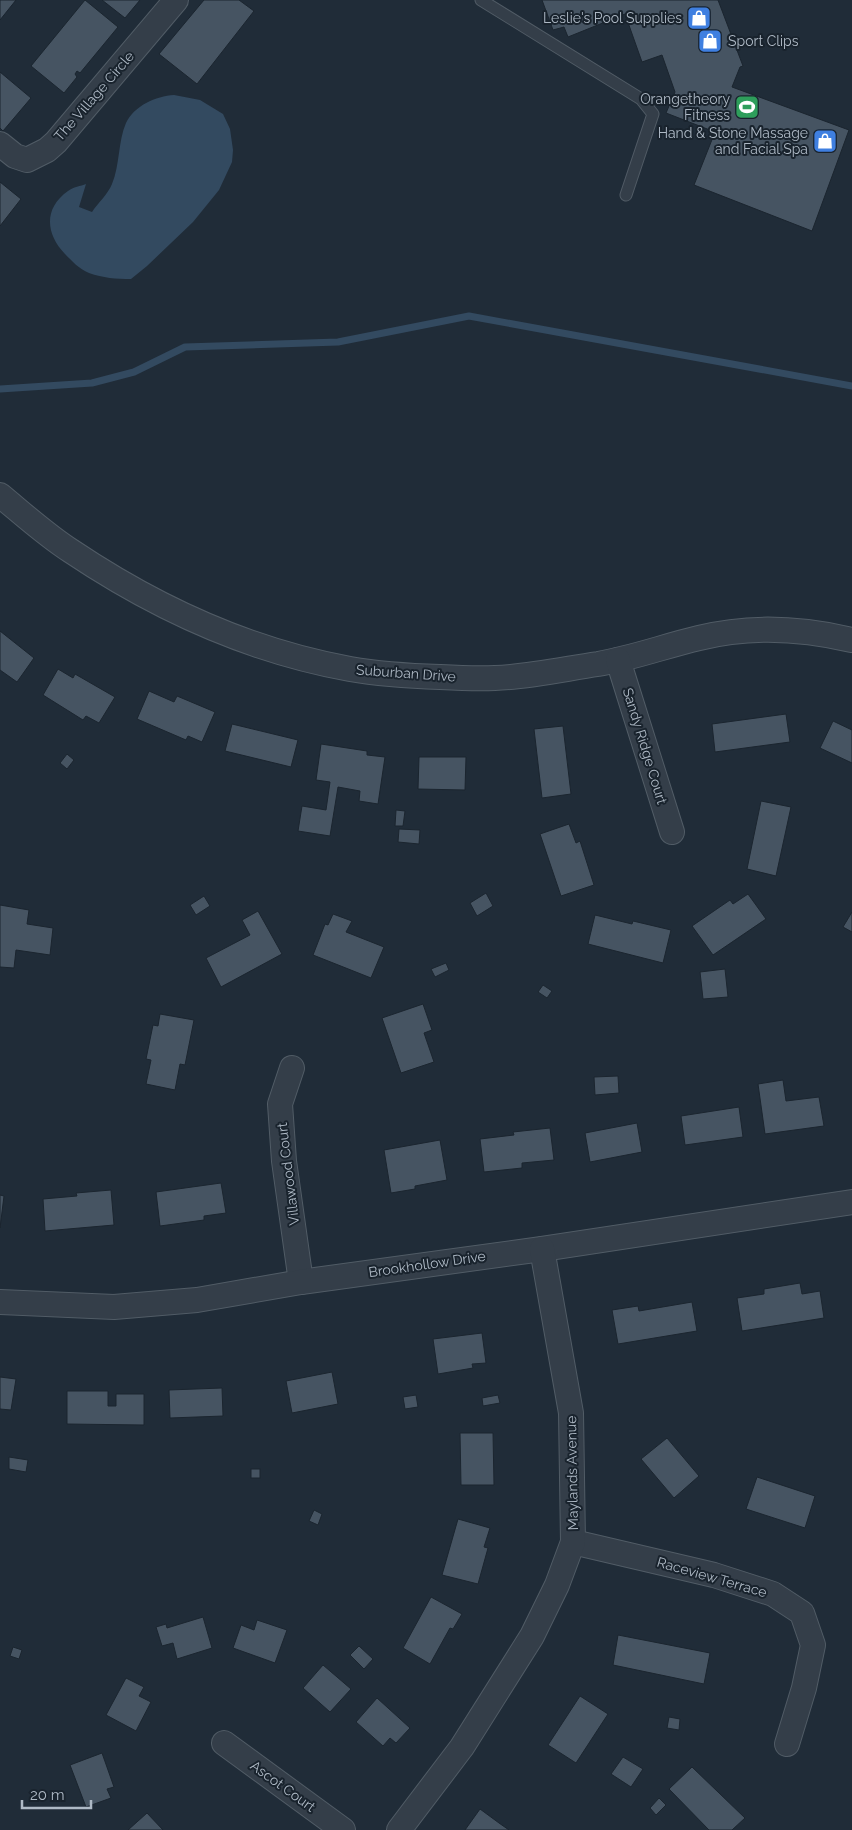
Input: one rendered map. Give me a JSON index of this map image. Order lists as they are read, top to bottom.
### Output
{
  "streets": {
    "street": [
      "The Village Circle",
      "Suburban Drive",
      "Sandy Ridge Court",
      "Villawood Court",
      "Brookhollow Drive",
      "Maylands Avenue",
      "Raceview Terrace",
      "Ascot Court"
    ]
  },
  "crossings": [
    ["Suburban Drive", "Sandy Ridge Court"],
    ["Villawood Court", "Brookhollow Drive"],
    ["Brookhollow Drive", "Maylands Avenue"],
    ["Maylands Avenue", "Raceview Terrace"]
  ],
  "places": {
    "shop": ["Leslie's Pool Supplies", "Sport Clips", "Hand & Stone Massage and Facial Spa"],
    "sports": ["Orangetheory Fitness"]
  },
  "scale_bar": "20 m"
}
